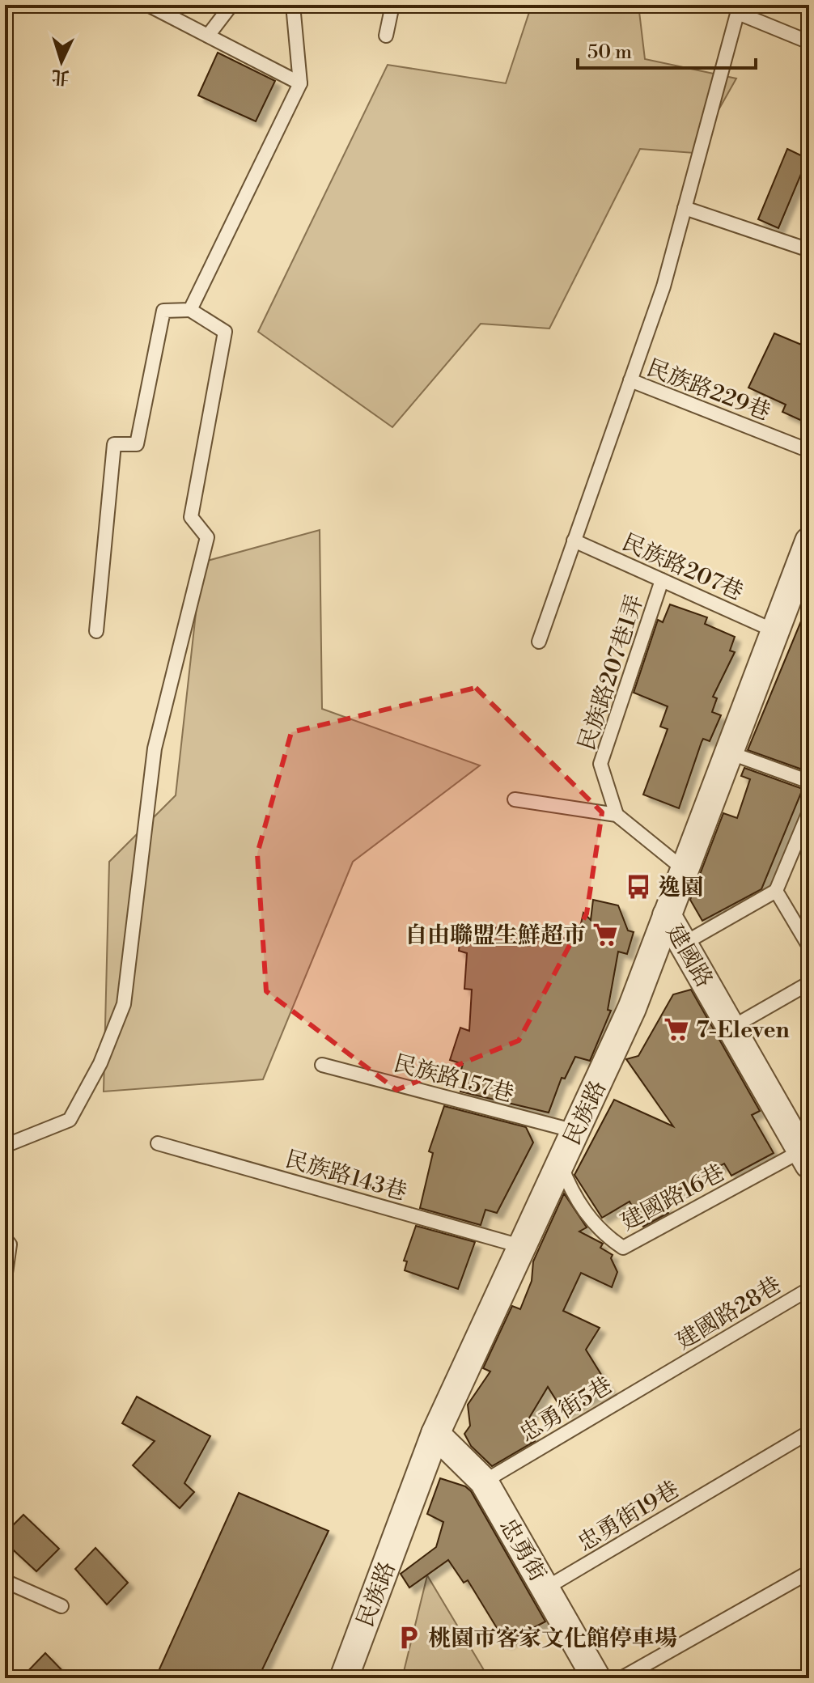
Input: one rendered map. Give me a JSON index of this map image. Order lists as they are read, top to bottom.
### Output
{
  "streets": {
    "street": ["建國路", "民族路", "忠勇街"],
    "lane": [
      "民族路229巷",
      "民族路207巷",
      "民族路207巷1弄",
      "民族路157巷",
      "民族路143巷",
      "建國路16巷",
      "建國路28巷",
      "忠勇街5巷",
      "忠勇街19巷"
    ]
  },
  "crossings": [
    ["民族路207巷", "民族路207巷1弄"],
    ["民族路207巷", "民族路"],
    ["建國路", "民族路"],
    ["建國路", "建國路16巷"],
    ["民族路157巷", "民族路"],
    ["民族路", "民族路143巷"],
    ["民族路", "建國路16巷"],
    ["民族路", "忠勇街"],
    ["建國路28巷", "忠勇街5巷"],
    ["忠勇街5巷", "忠勇街"],
    ["忠勇街19巷", "忠勇街"]
  ],
  "places": {
    "bus stop": ["逸園"],
    "supermarket": ["自由聯盟生鮮超市", "7-Eleven"],
    "parking": ["桃園市客家文化館停車場"]
  },
  "scale_bar": "50 m",
  "north": "bottom"
}
